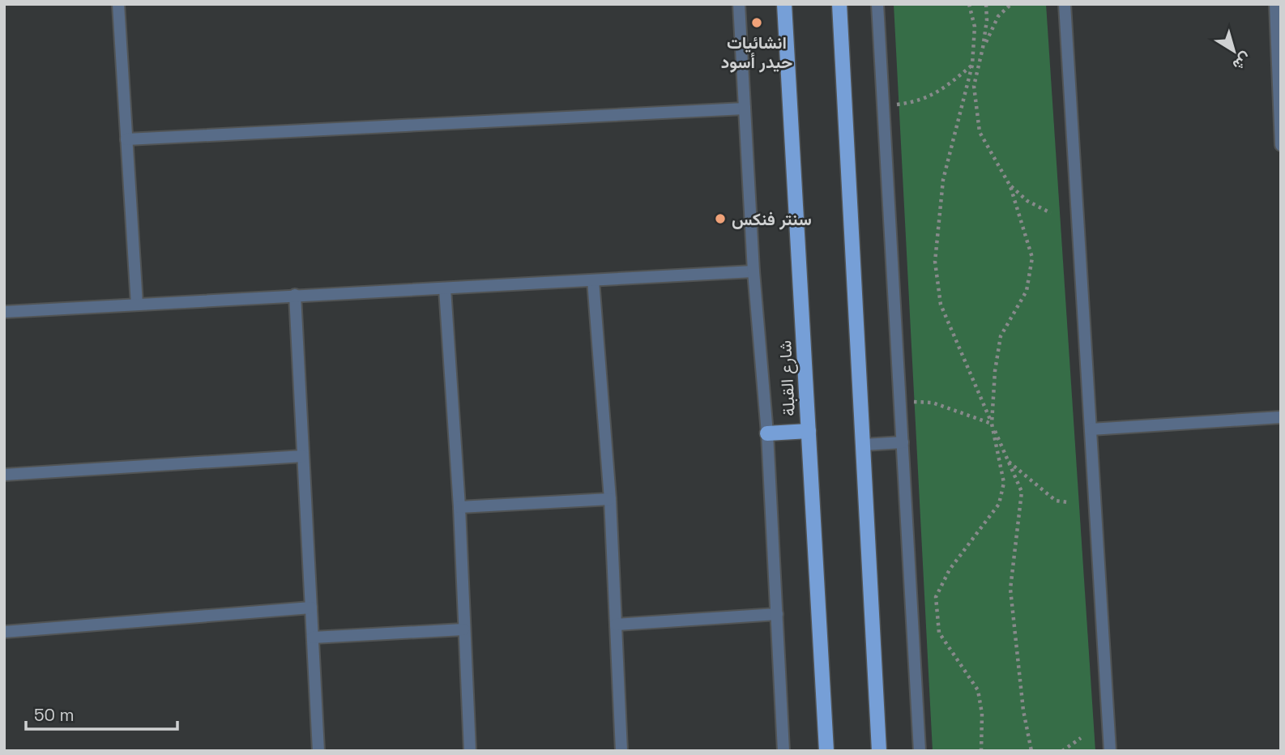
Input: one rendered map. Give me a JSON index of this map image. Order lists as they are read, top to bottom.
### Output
{
  "streets": {
    "main road": ["شارع القبلة"]
  },
  "places": ["انشائيات حيدر أسود", "سنتر فنكس"],
  "scale_bar": "50 m",
  "north": "bottom right"
}
